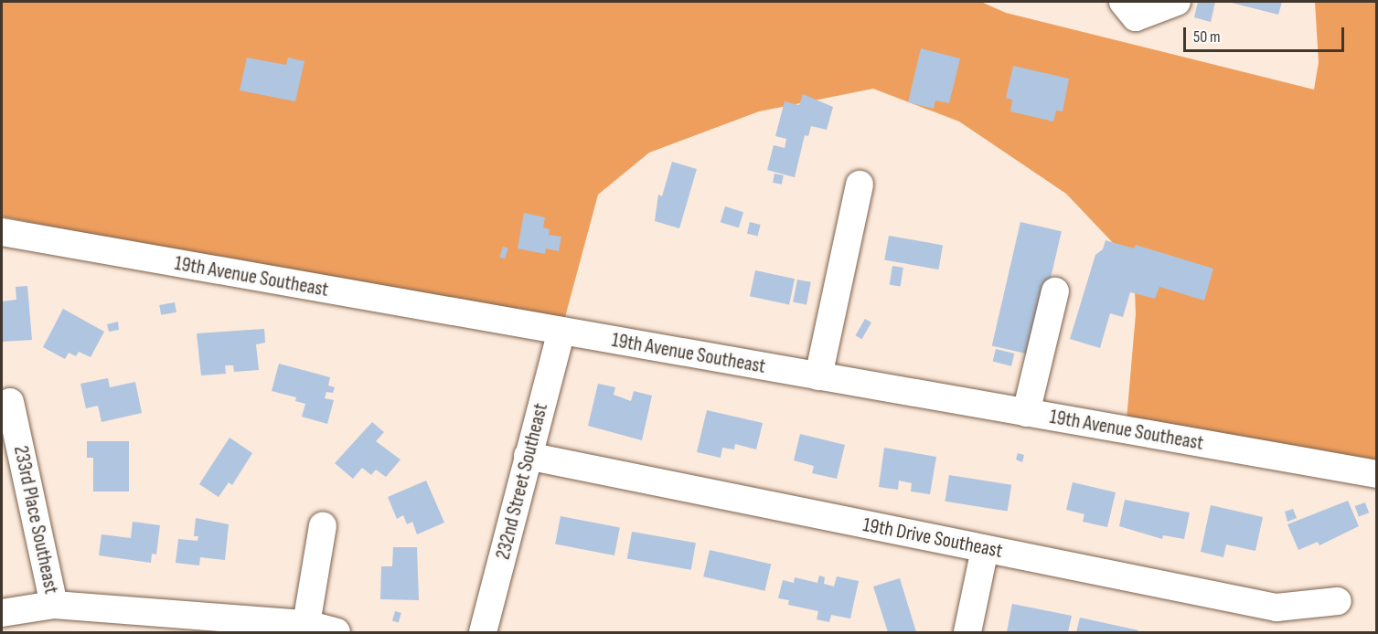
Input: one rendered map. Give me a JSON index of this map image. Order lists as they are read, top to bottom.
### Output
{
  "streets": {
    "street": [
      "19th Avenue Southeast",
      "232nd Street Southeast",
      "233rd Place Southeast",
      "19th Drive Southeast"
    ]
  },
  "crossings": [
    ["19th Avenue Southeast", "232nd Street Southeast"],
    ["232nd Street Southeast", "19th Drive Southeast"]
  ],
  "scale_bar": "50 m"
}
